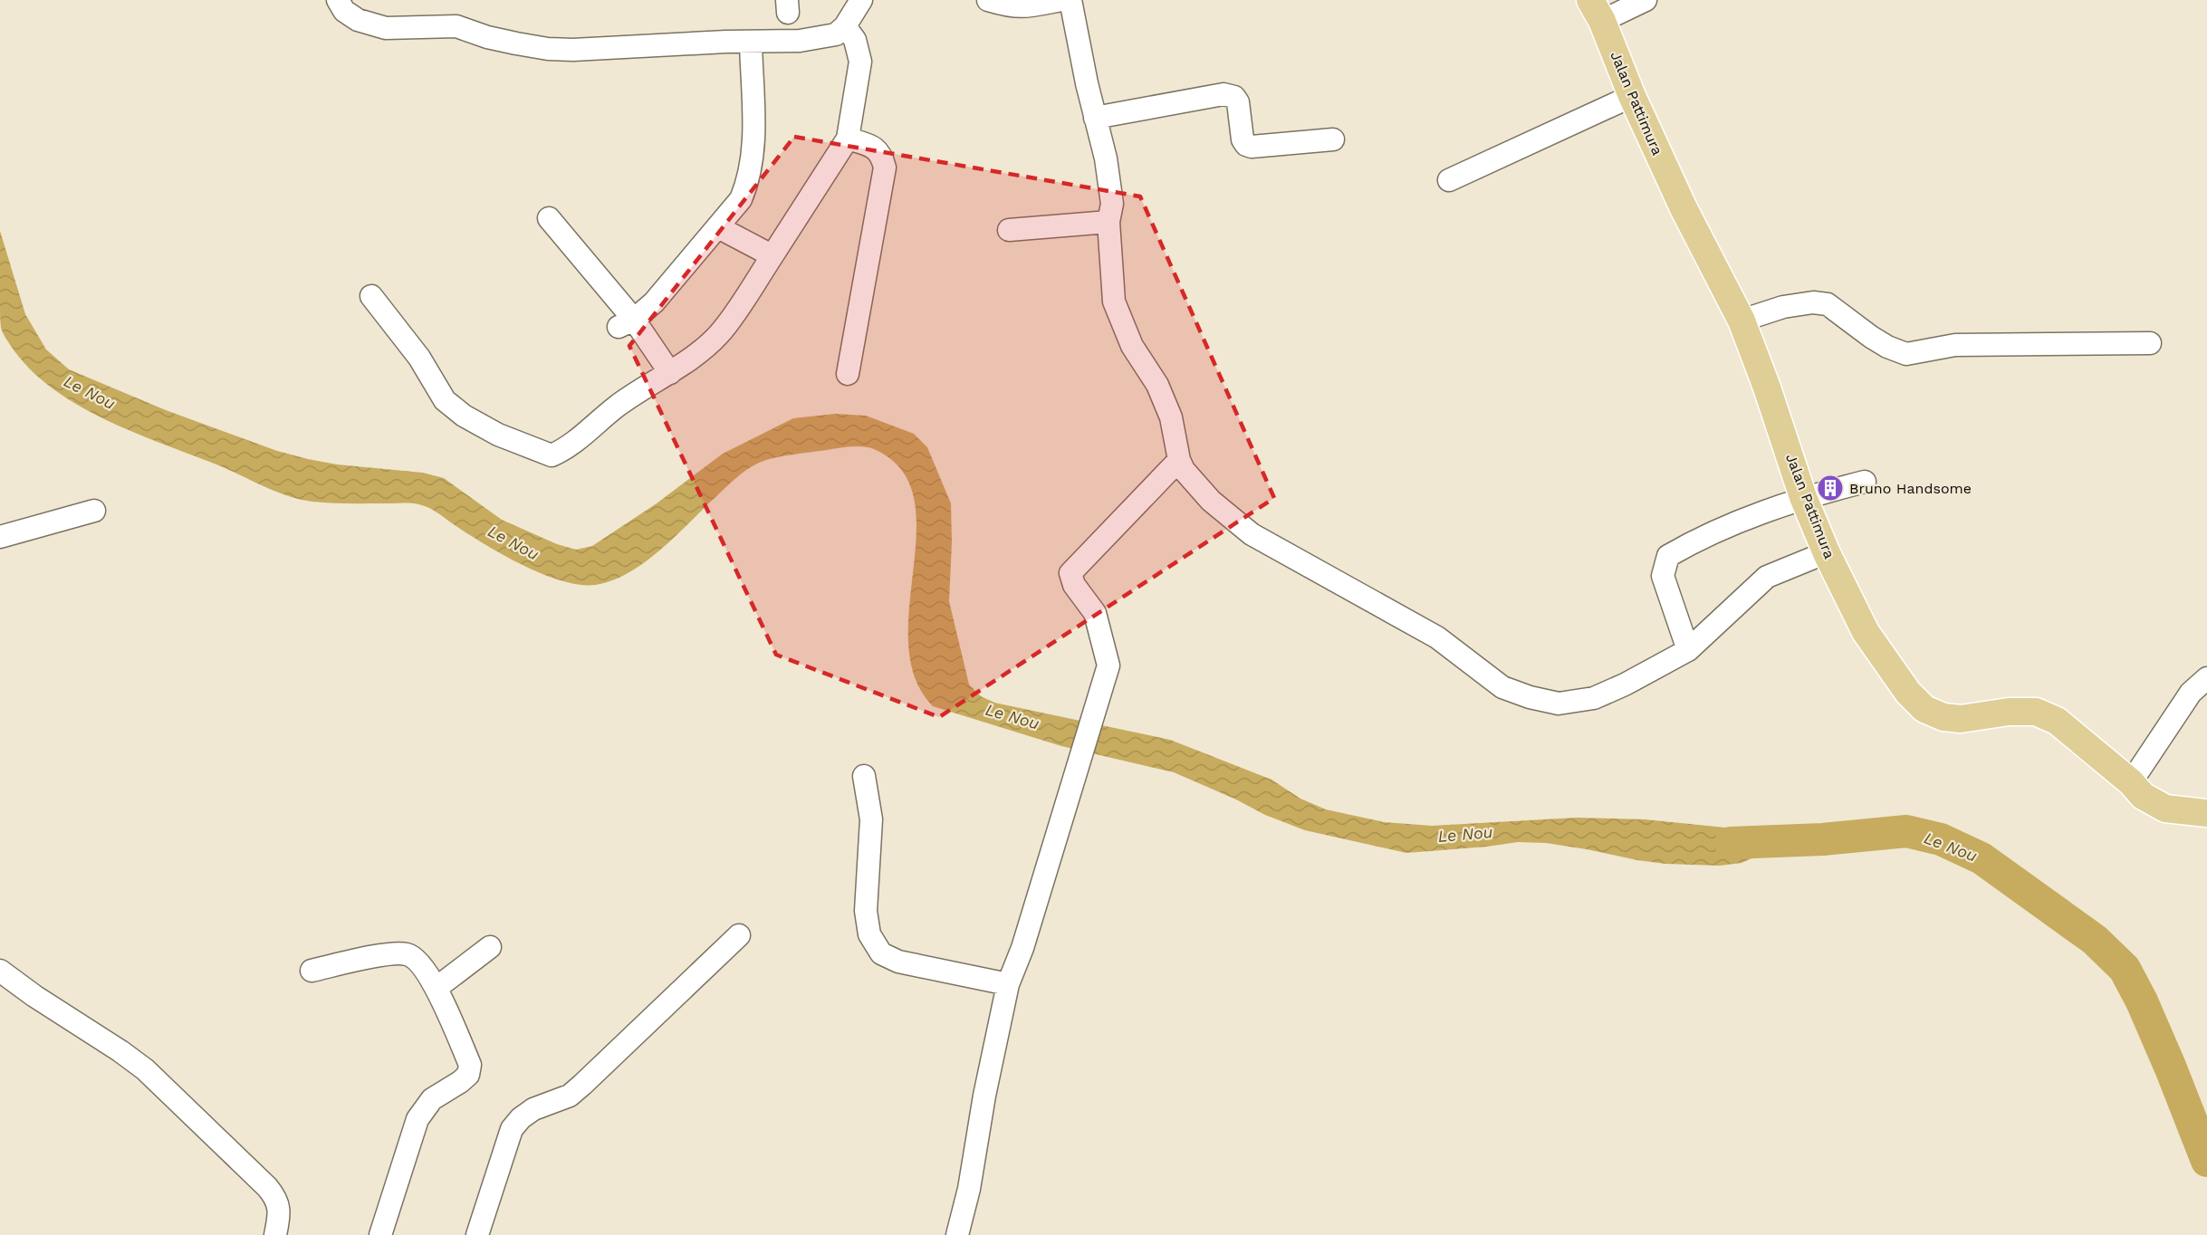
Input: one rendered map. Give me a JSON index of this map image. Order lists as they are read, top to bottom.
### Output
{
  "streets": {
    "main road": ["Jalan Pattimura"]
  },
  "water": ["Le Nou"],
  "places": {
    "building": ["Bruno Handsome"]
  }
}
